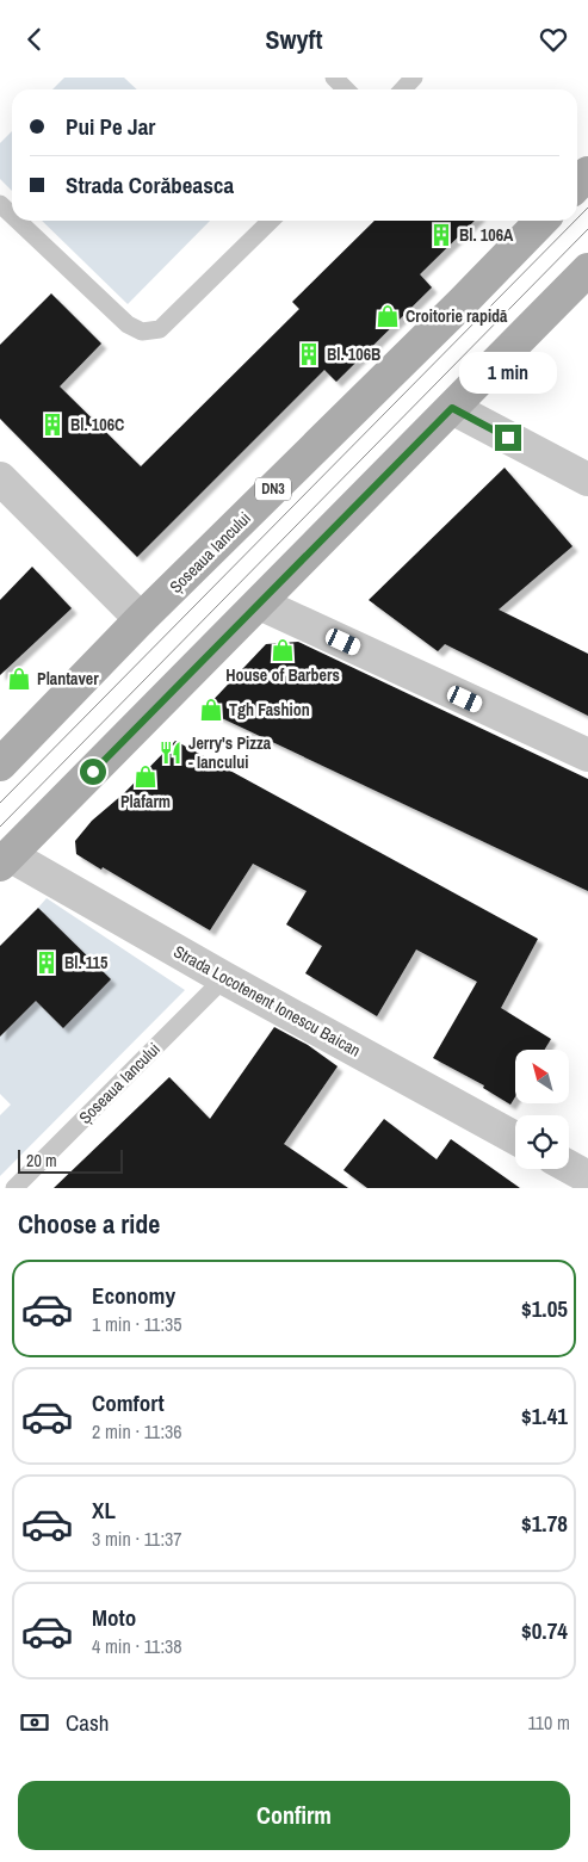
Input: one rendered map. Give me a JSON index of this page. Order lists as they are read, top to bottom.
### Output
{
  "streets": {
    "main road": ["DN3", "Șoseaua Iancului"],
    "street": ["Strada Locotenent Ionescu Baican"]
  },
  "crossings": [
    ["Șoseaua Iancului", "Strada Locotenent Ionescu Baican"]
  ],
  "places": {
    "building": [
      "Bl. 106A",
      "Bl. 106B",
      "Bl. 106C",
      "Bl. 115"
    ],
    "shop": [
      "Croitorie rapidă",
      "House of Barbers",
      "Plantaver",
      "Tgh Fashion",
      "Plafarm"
    ],
    "restaurant": ["Jerry's Pizza - Iancului"]
  },
  "scale_bar": "20 m",
  "north": "top left",
  "page": {
    "header": "Swyft",
    "banner": ["Pui Pe Jar", "Strada Corăbeasca"],
    "bubble": "1 min",
    "scale": "20 m",
    "heading": "Choose a ride",
    "list": [
      {
        "name": "Economy",
        "note": "1 min · 11:35",
        "value": "$1.05"
      },
      {
        "name": "Comfort",
        "note": "2 min · 11:36",
        "value": "$1.41"
      },
      {
        "name": "XL",
        "note": "3 min · 11:37",
        "value": "$1.78"
      },
      {
        "name": "Moto",
        "note": "4 min · 11:38",
        "value": "$0.74"
      }
    ],
    "pay": ["Cash", "110 m"],
    "buttons": "Confirm"
  }
}
